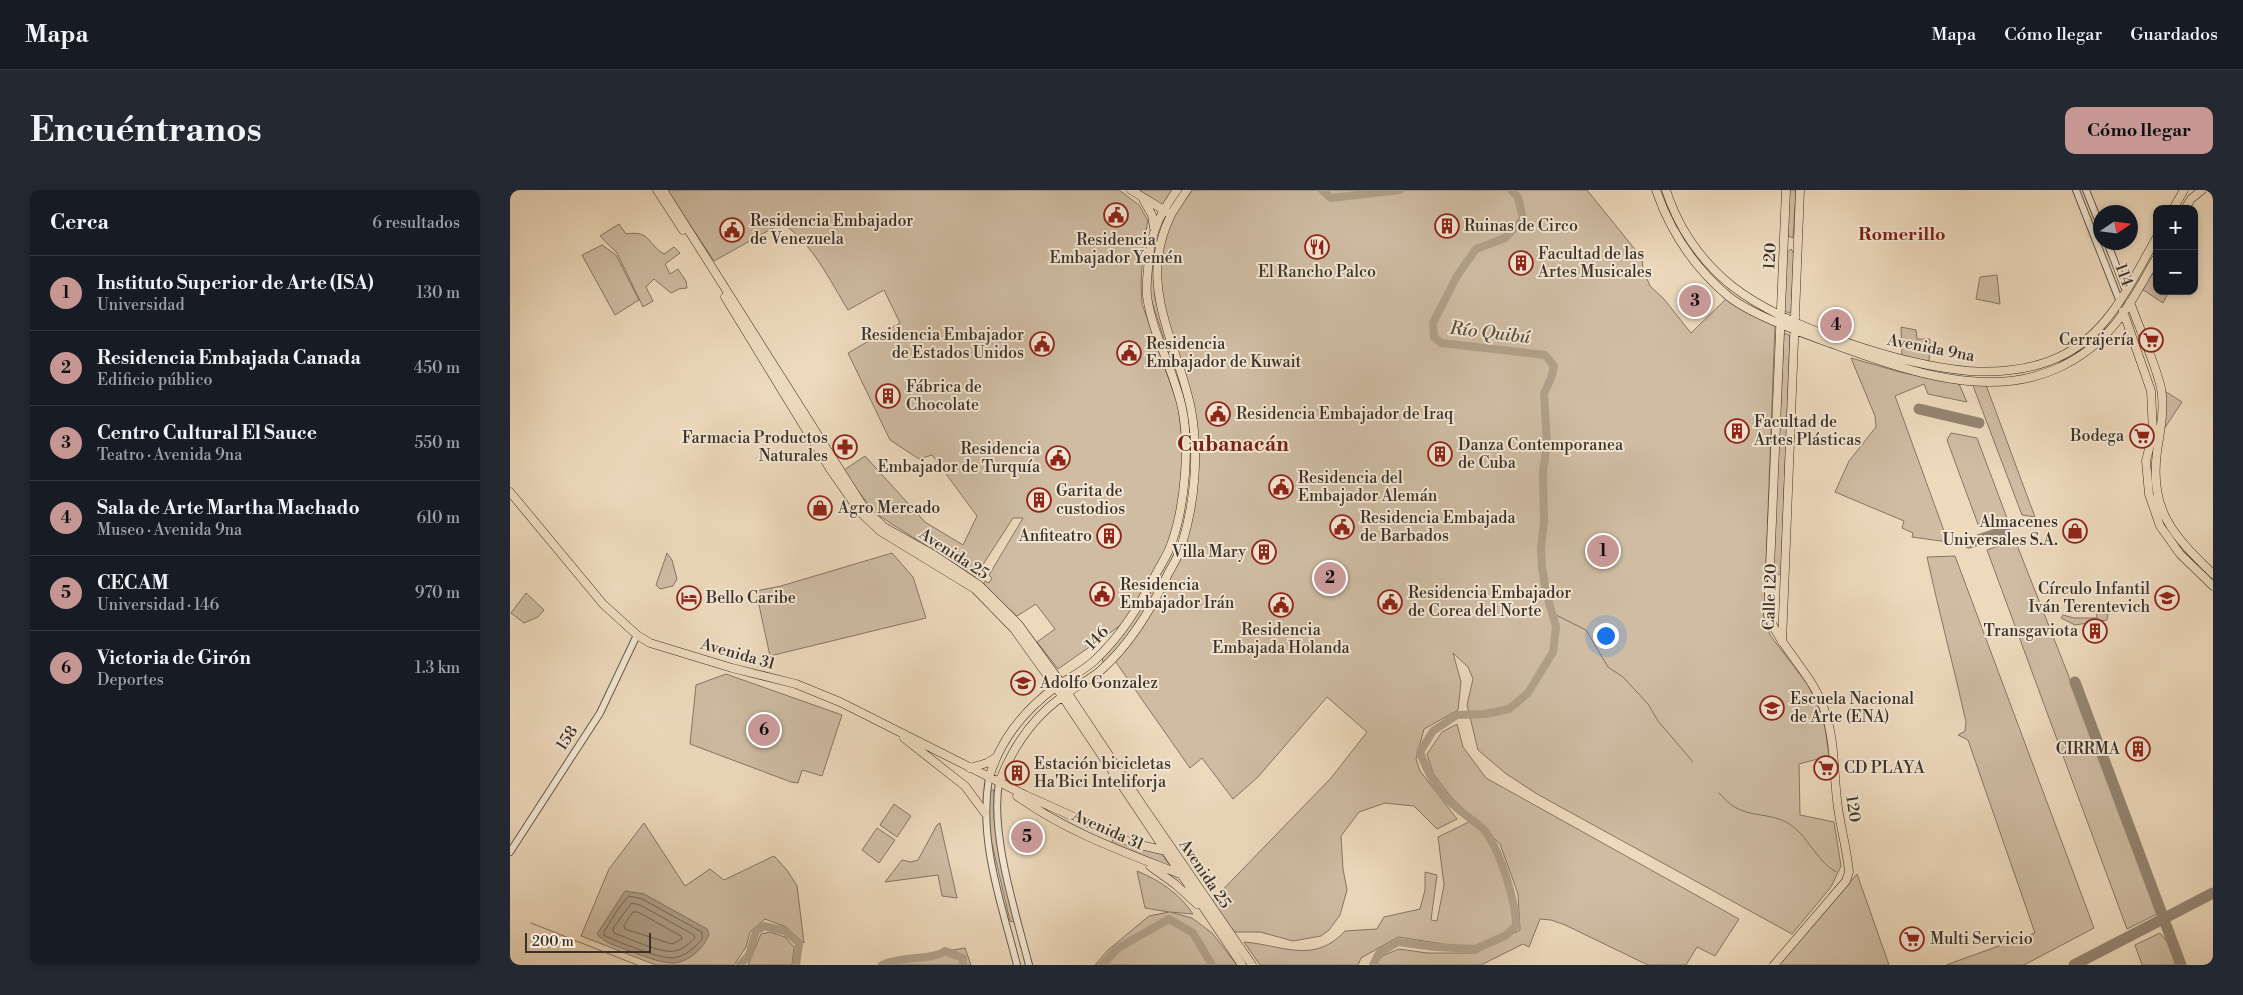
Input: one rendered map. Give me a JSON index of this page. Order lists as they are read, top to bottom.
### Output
{
  "streets": {
    "main road": [
      "120",
      "114",
      "Avenida 9na",
      "Avenida 25",
      "Calle 120",
      "146",
      "Avenida 31"
    ],
    "street": ["158"]
  },
  "crossings": [
    ["120", "Avenida 9na"],
    ["120", "Calle 120"],
    ["114", "Avenida 9na"],
    ["Avenida 9na", "Calle 120"],
    ["Avenida 25", "146"],
    ["Avenida 25", "Avenida 31"],
    ["146", "Avenida 31"],
    ["Avenida 31", "158"]
  ],
  "districts": ["Romerillo", "Cubanacán"],
  "water": ["Río Quibú"],
  "places": {
    "public building": [
      "Residencia Embajador Yemén",
      "Residencia Embajador de Venezuela",
      "Residencia Embajador de Estados Unidos",
      "Residencia Embajador de Kuwait",
      "Residencia Embajador de Iraq",
      "Residencia Embajador de Turquía",
      "Residencia del Embajador Alemán",
      "Residencia Embajada de Barbados",
      "Residencia Embajador Irán",
      "Residencia Embajador de Corea del Norte",
      "Residencia Embajada Holanda"
    ],
    "building": [
      "Ruinas de Circo",
      "Facultad de las Artes Musicales",
      "Fábrica de Chocolate",
      "Facultad de Artes Plásticas",
      "Danza Contemporanea de Cuba",
      "Garita de custodios",
      "Anfiteatro",
      "Villa Mary",
      "Transgaviota",
      "CIRRMA",
      "Estación bicicletas Ha'Bici Inteliforja"
    ],
    "restaurant": ["El Rancho Palco"],
    "supermarket": [
      "Cerrajería",
      "Bodega",
      "CD PLAYA",
      "Multi Servicio"
    ],
    "pharmacy": ["Farmacia Productos Naturales"],
    "shop": ["Agro Mercado", "Almacenes Universales S.A."],
    "hotel": ["Bello Caribe"],
    "school or university": ["Círculo Infantil Iván Terentevich", "Adolfo Gonzalez", "Escuela Nacional de Arte (ENA)"]
  },
  "scale_bar": "200 m",
  "north": "right",
  "page": {
    "header": "Mapa",
    "nav": ["Mapa", "Cómo llegar", "Guardados"],
    "buttons": "Cómo llegar",
    "title": "Encuéntranos",
    "heading": ["Cerca", "6 resultados"],
    "map_buttons": ["+", "−"],
    "list": [
      {
        "mark": "1",
        "name": "Instituto Superior de Arte (ISA)",
        "note": "Universidad",
        "value": "130 m"
      },
      {
        "mark": "2",
        "name": "Residencia Embajada Canada",
        "note": "Edificio público",
        "value": "450 m"
      },
      {
        "mark": "3",
        "name": "Centro Cultural El Sauce",
        "note": "Teatro · Avenida 9na",
        "value": "550 m"
      },
      {
        "mark": "4",
        "name": "Sala de Arte Martha Machado",
        "note": "Museo · Avenida 9na",
        "value": "610 m"
      },
      {
        "mark": "5",
        "name": "CECAM",
        "note": "Universidad · 146",
        "value": "970 m"
      },
      {
        "mark": "6",
        "name": "Victoria de Girón",
        "note": "Deportes",
        "value": "1.3 km"
      }
    ],
    "pins": [
      "3",
      "4",
      "1",
      "2",
      "6",
      "5"
    ],
    "scale": "200 m"
  }
}
